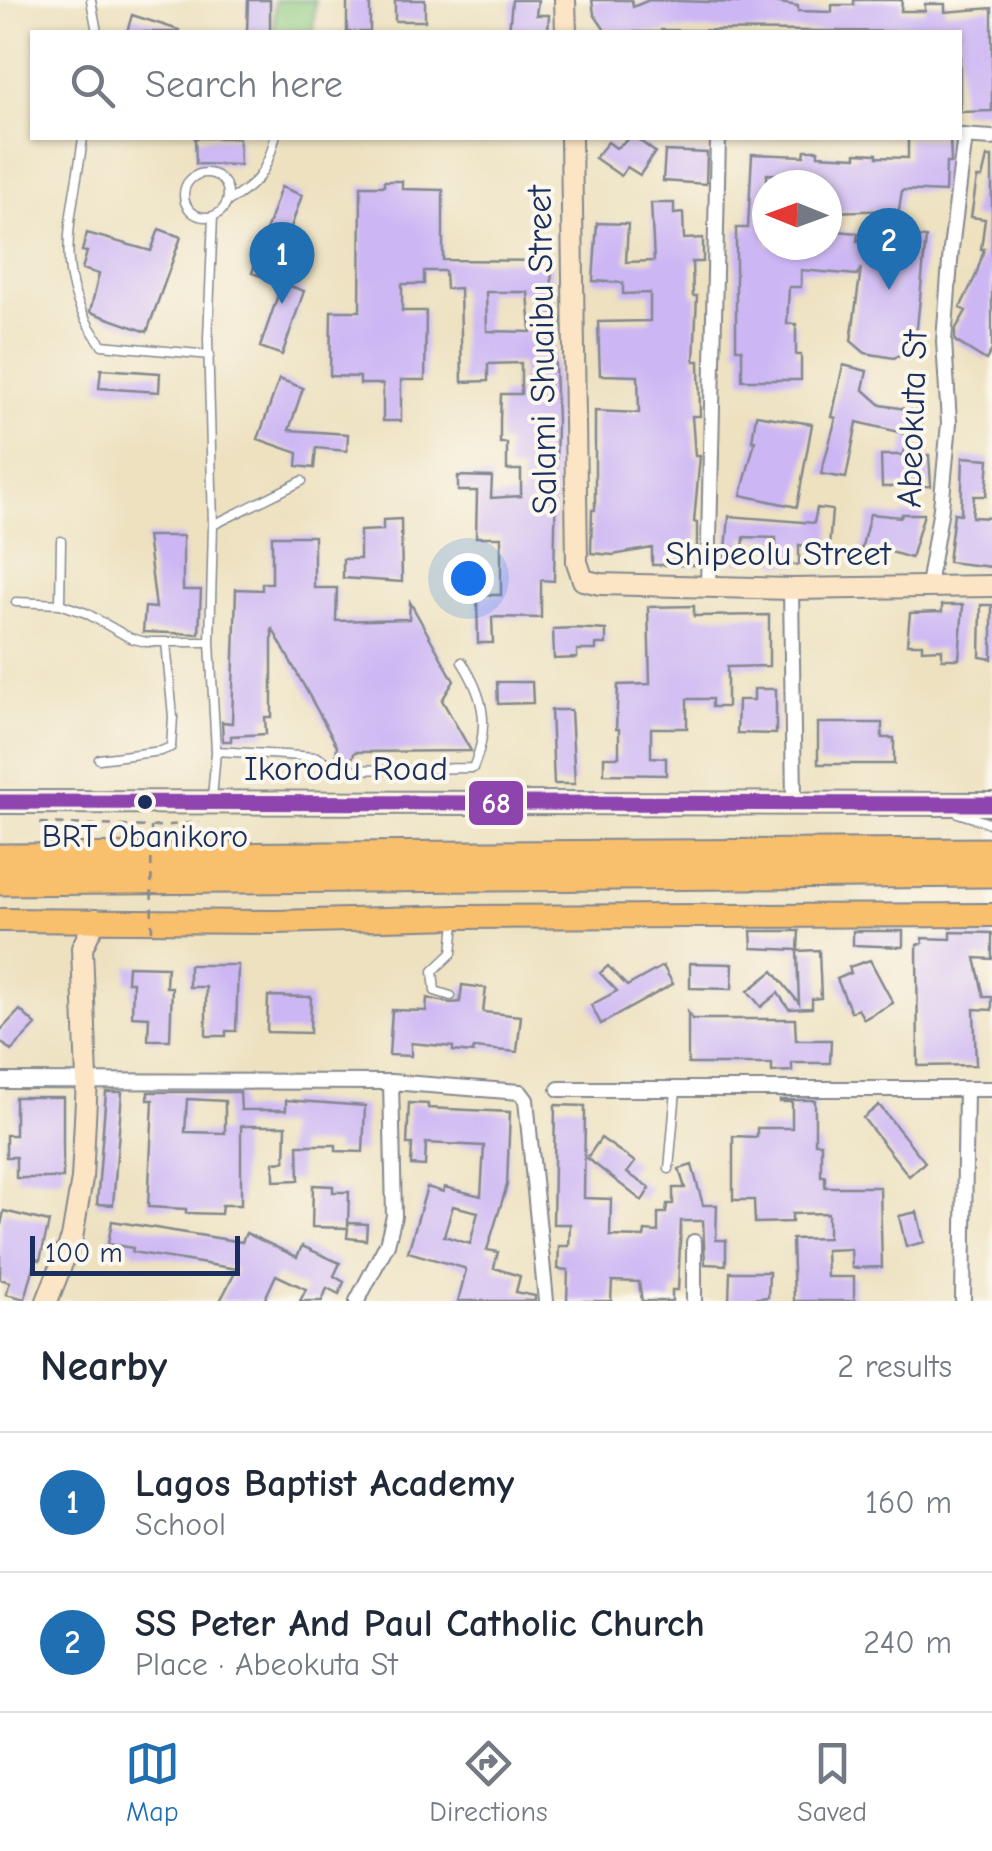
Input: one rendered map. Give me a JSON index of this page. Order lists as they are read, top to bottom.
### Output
{
  "streets": {
    "main road": ["Ikorodu Road"],
    "street": ["Salami Shuaibu Street", "Abeokuta St", "Shipeolu Street"]
  },
  "crossings": [
    ["Salami Shuaibu Street", "Shipeolu Street"],
    ["Abeokuta St", "Shipeolu Street"]
  ],
  "places": ["BRT Obanikoro"],
  "lines": ["transit line 68"],
  "scale_bar": "100 m",
  "north": "left",
  "page": {
    "search": "Search here",
    "pins": ["2", "1"],
    "scale": "100 m",
    "heading": ["Nearby", "2 results"],
    "list": [
      {
        "mark": "1",
        "name": "Lagos Baptist Academy",
        "note": "School",
        "value": "160 m"
      },
      {
        "mark": "2",
        "name": "SS Peter And Paul Catholic Church",
        "note": "Place · Abeokuta St",
        "value": "240 m"
      }
    ],
    "nav": ["Map", "Directions", "Saved"]
  }
}
